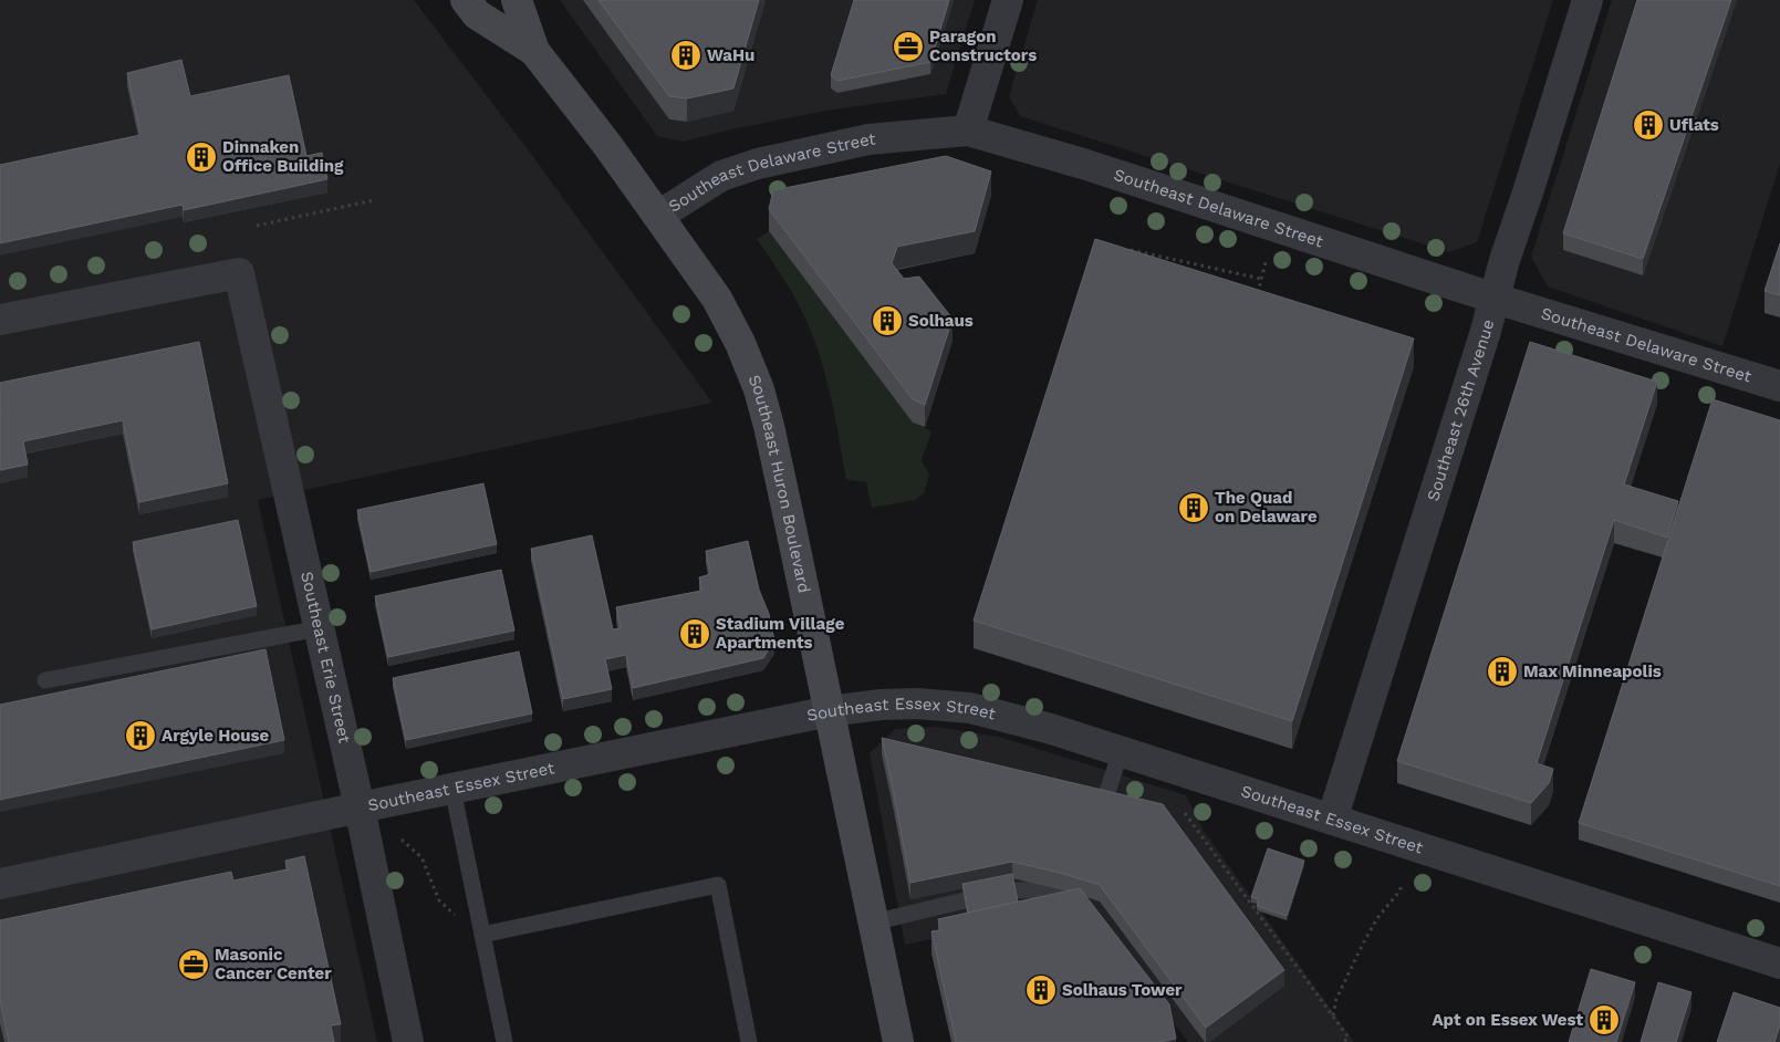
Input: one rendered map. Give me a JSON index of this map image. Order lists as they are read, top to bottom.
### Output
{
  "streets": {
    "main road": ["Southeast Huron Boulevard"],
    "street": [
      "Southeast Delaware Street",
      "Southeast 26th Avenue",
      "Southeast Erie Street",
      "Southeast Essex Street"
    ]
  },
  "crossings": [
    ["Southeast Delaware Street", "Southeast 26th Avenue"],
    ["Southeast Delaware Street", "Southeast Huron Boulevard"],
    ["Southeast 26th Avenue", "Southeast Essex Street"],
    ["Southeast Huron Boulevard", "Southeast Essex Street"],
    ["Southeast Erie Street", "Southeast Essex Street"]
  ],
  "places": {
    "office": ["Paragon Constructors", "Masonic Cancer Center"],
    "building": [
      "WaHu",
      "Uflats",
      "Dinnaken Office Building",
      "Solhaus",
      "The Quad on Delaware",
      "Stadium Village Apartments",
      "Max Minneapolis",
      "Argyle House",
      "Solhaus Tower",
      "Apt on Essex West"
    ]
  }
}
